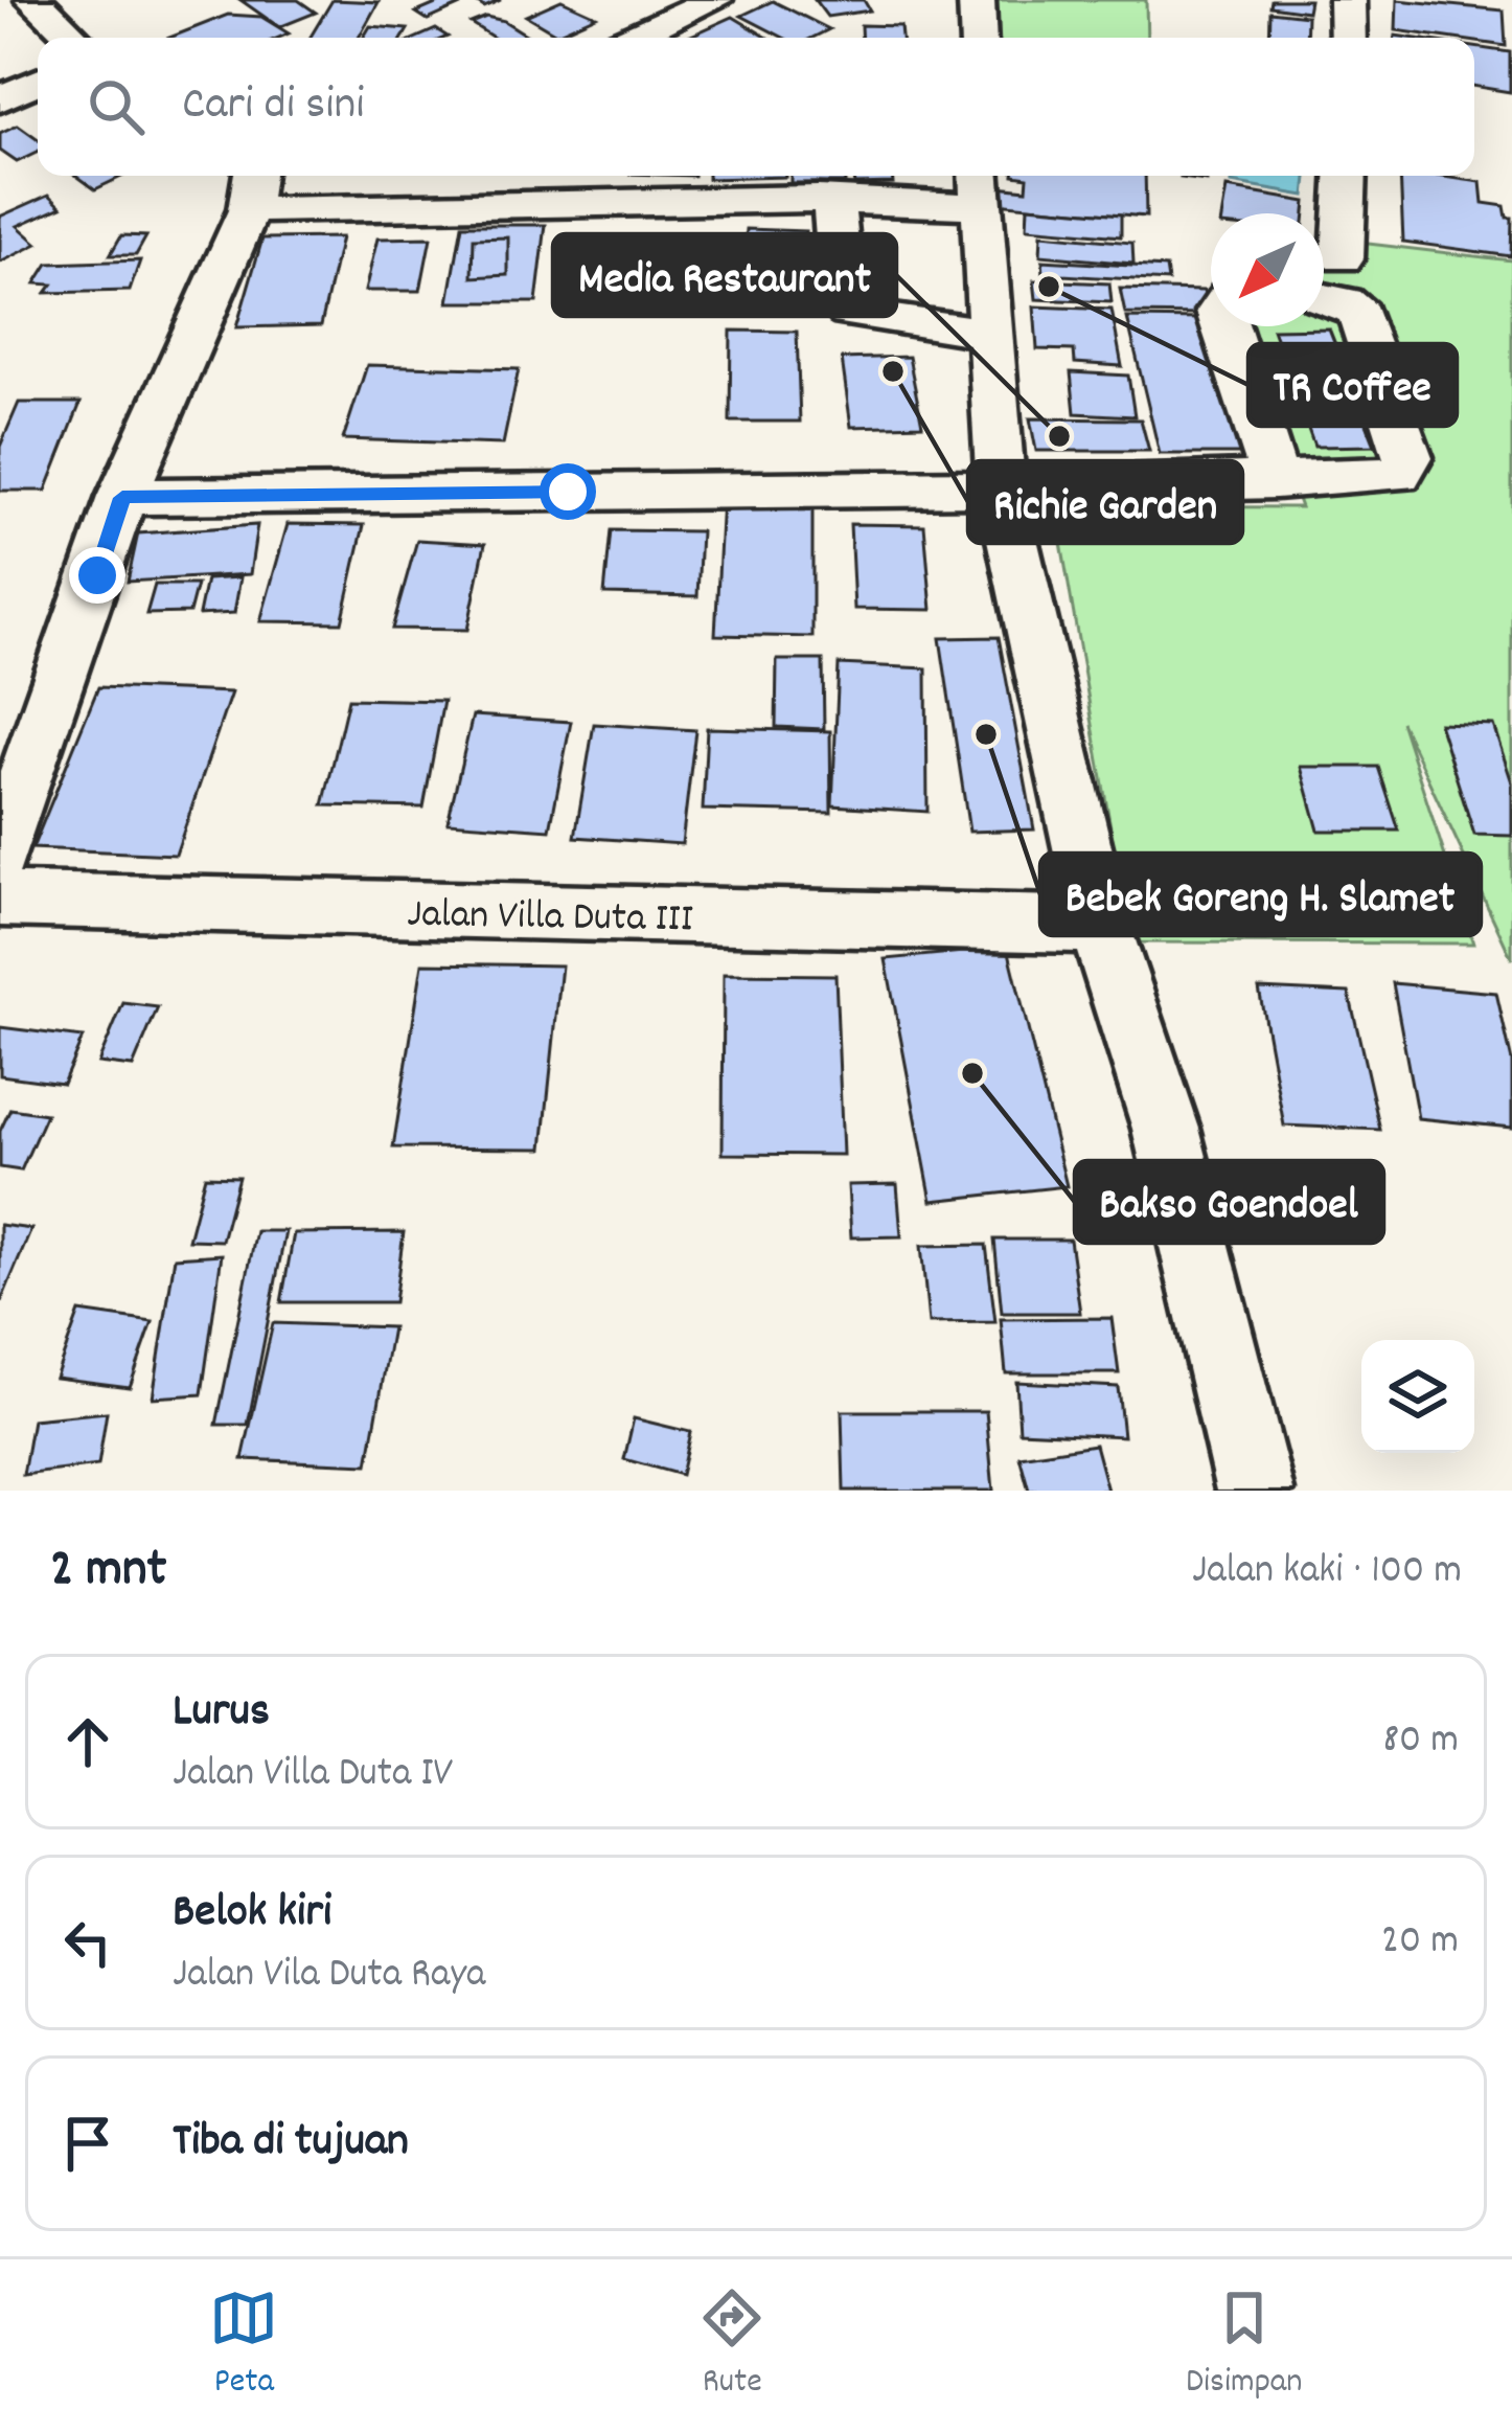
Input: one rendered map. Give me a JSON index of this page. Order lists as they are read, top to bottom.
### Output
{
  "streets": {
    "street": ["Jalan Villa Duta III"]
  },
  "places": [
    "TR Coffee",
    "Richie Garden",
    "Media Restaurant",
    "Bebek Goreng H. Slamet",
    "Bakso Goendoel"
  ],
  "north": "bottom left",
  "page": {
    "search": "Cari di sini",
    "heading": ["2 mnt", "Jalan kaki · 100 m"],
    "list": [
      ["Lurus", "Jalan Villa Duta IV", "80 m"],
      ["Belok kiri", "Jalan Vila Duta Raya", "20 m"],
      "Tiba di tujuan"
    ],
    "nav": ["Peta", "Rute", "Disimpan"]
  }
}
